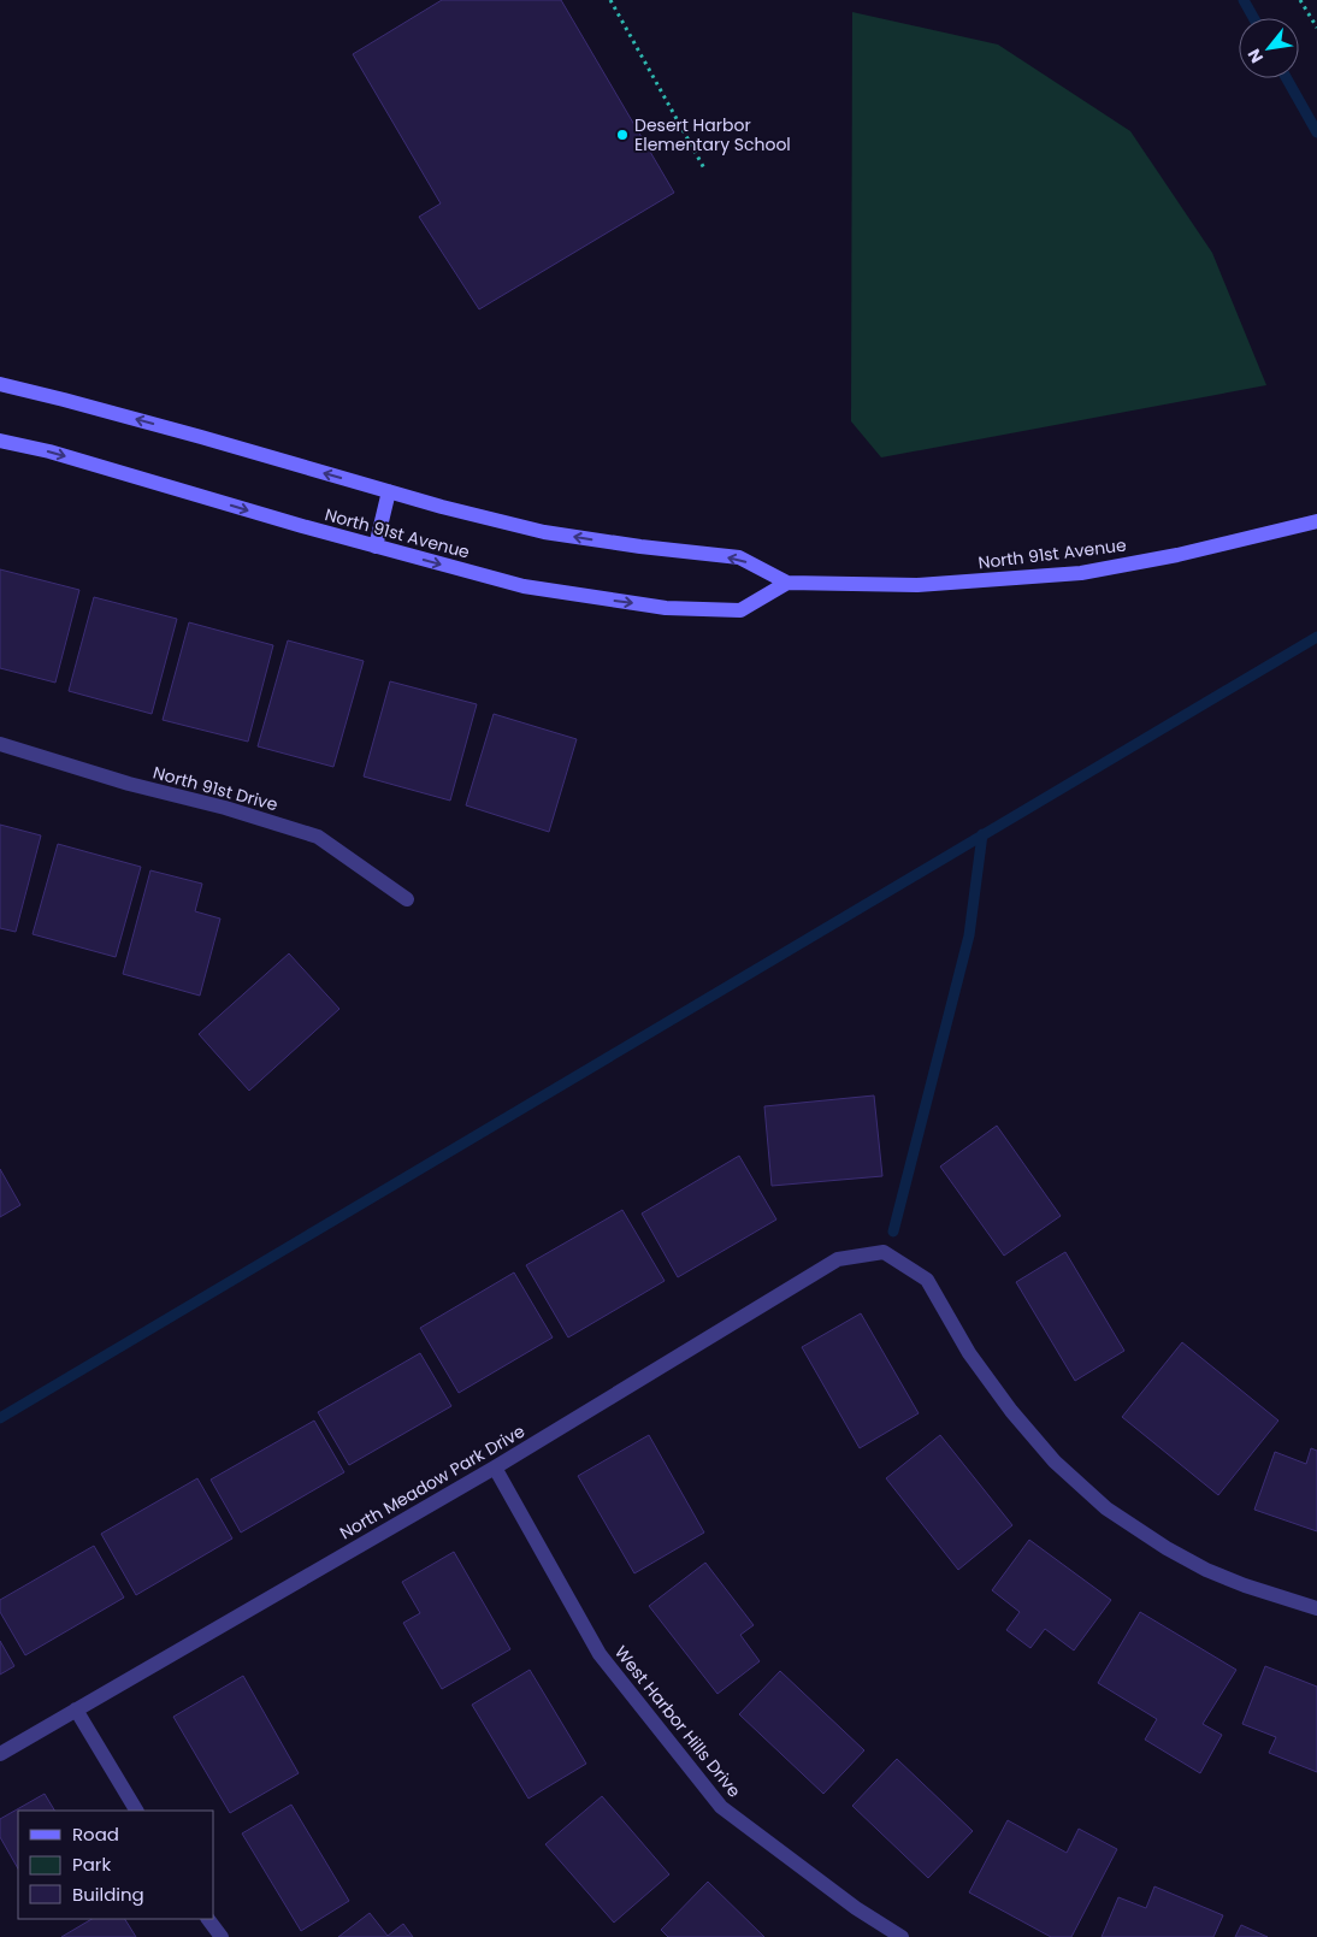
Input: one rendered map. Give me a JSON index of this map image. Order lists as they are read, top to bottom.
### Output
{
  "streets": {
    "main road": ["North 91st Avenue"],
    "street": ["North 91st Drive", "North Meadow Park Drive", "West Harbor Hills Drive"]
  },
  "crossings": [
    ["North Meadow Park Drive", "West Harbor Hills Drive"]
  ],
  "places": ["Desert Harbor Elementary School"],
  "legend": ["Road", "Park", "Building"],
  "north": "bottom left"
}
